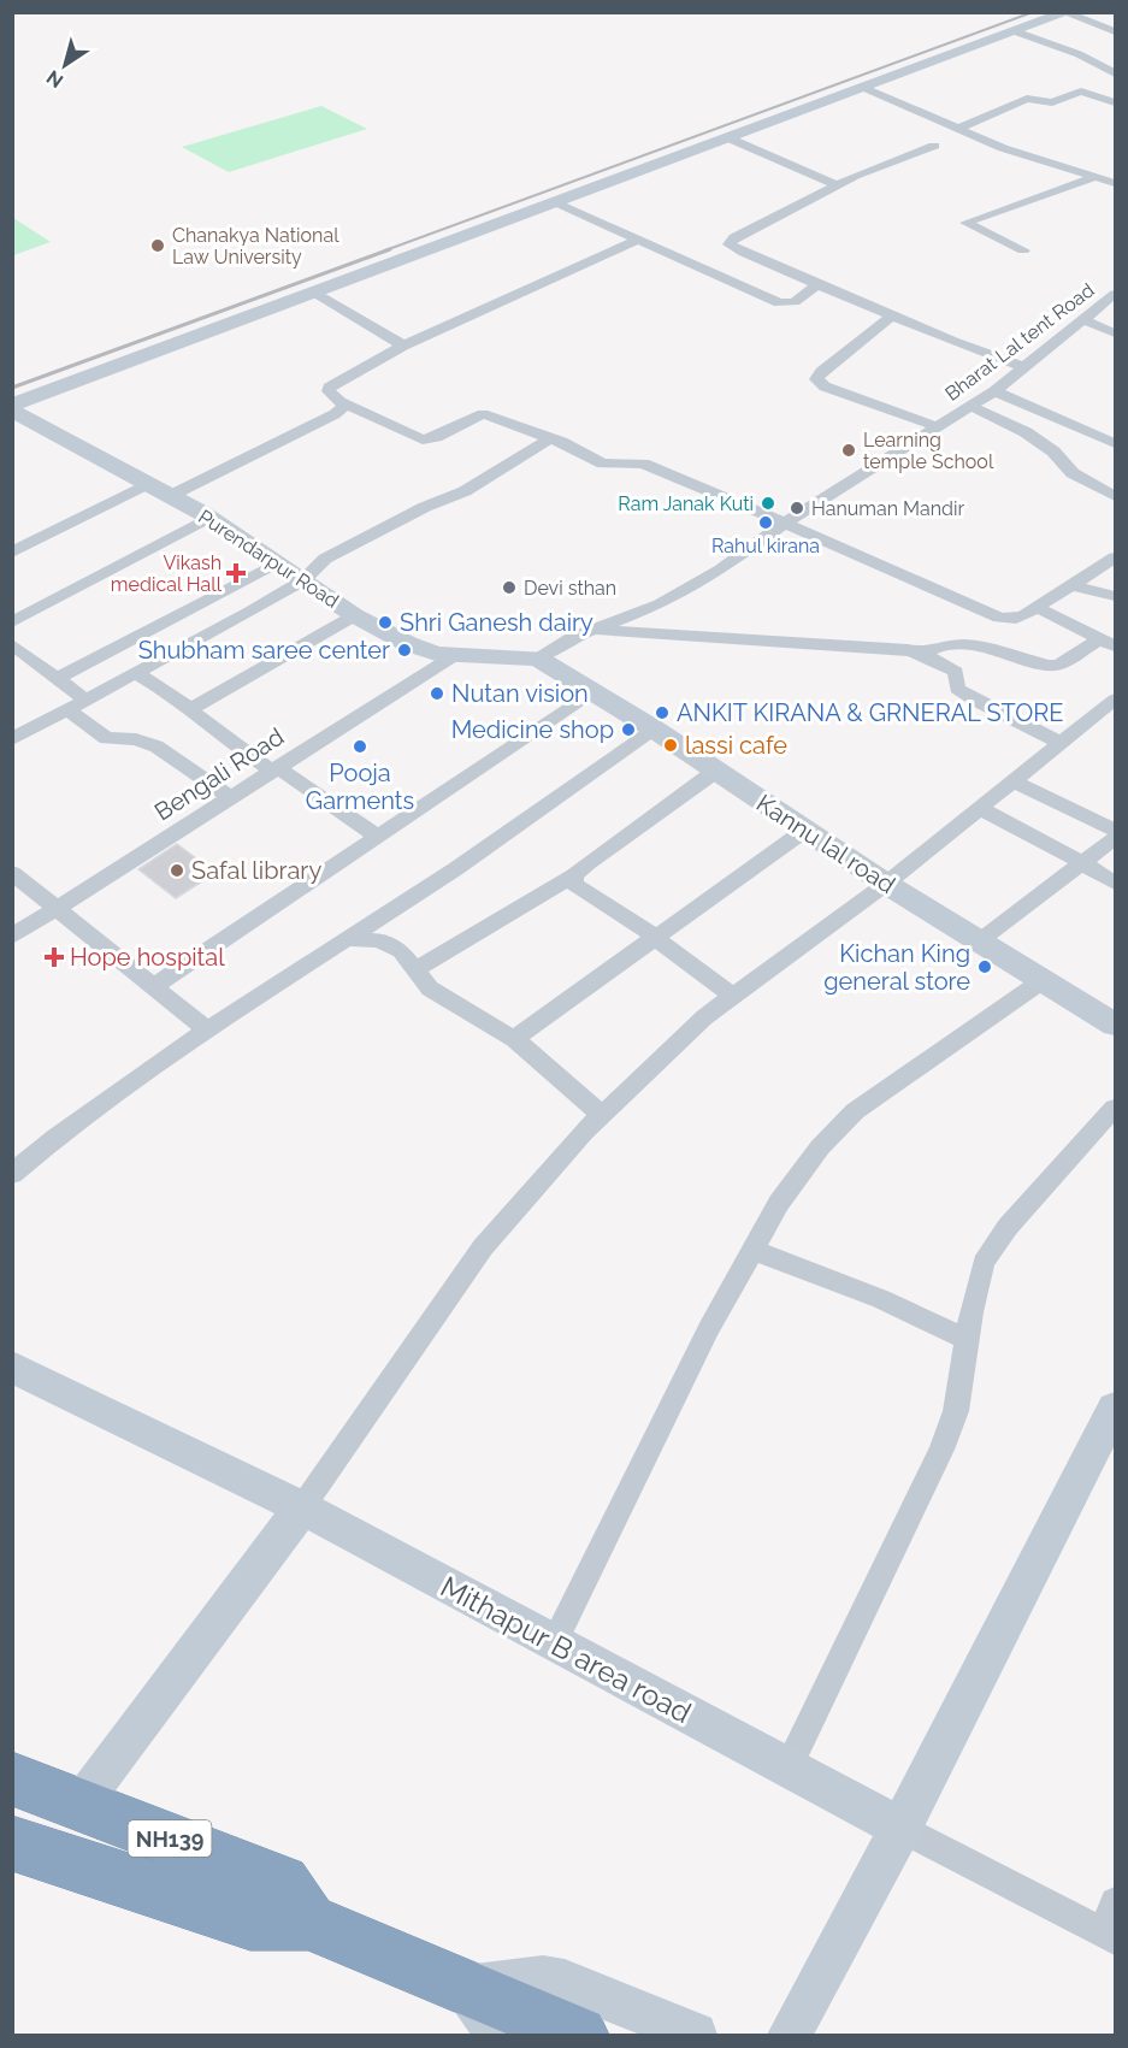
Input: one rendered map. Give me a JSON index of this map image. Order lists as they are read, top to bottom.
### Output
{
  "streets": {
    "highway": ["NH139"],
    "street": [
      "Bharat Lal tent Road",
      "Purendarpur Road",
      "Bengali Road",
      "Kannu lal road",
      "Mithapur B area road"
    ]
  },
  "crossings": [
    ["Bharat Lal tent Road", "Purendarpur Road"],
    ["Bharat Lal tent Road", "Kannu lal road"],
    ["Purendarpur Road", "Bengali Road"],
    ["Purendarpur Road", "Kannu lal road"]
  ],
  "places": {
    "other": [
      "Chanakya National Law University",
      "Learning temple School",
      "Ram Janak Kuti",
      "Hanuman Mandir",
      "Rahul kirana",
      "Devi sthan",
      "Shri Ganesh dairy",
      "Shubham saree center",
      "Nutan vision",
      "ANKIT KIRANA & GRNERAL STORE",
      "Medicine shop",
      "lassi cafe",
      "Pooja Garments",
      "Safal library",
      "Kichan King general store"
    ],
    "health": ["Vikash medical Hall", "Hope hospital"]
  },
  "north": "bottom left"
}
